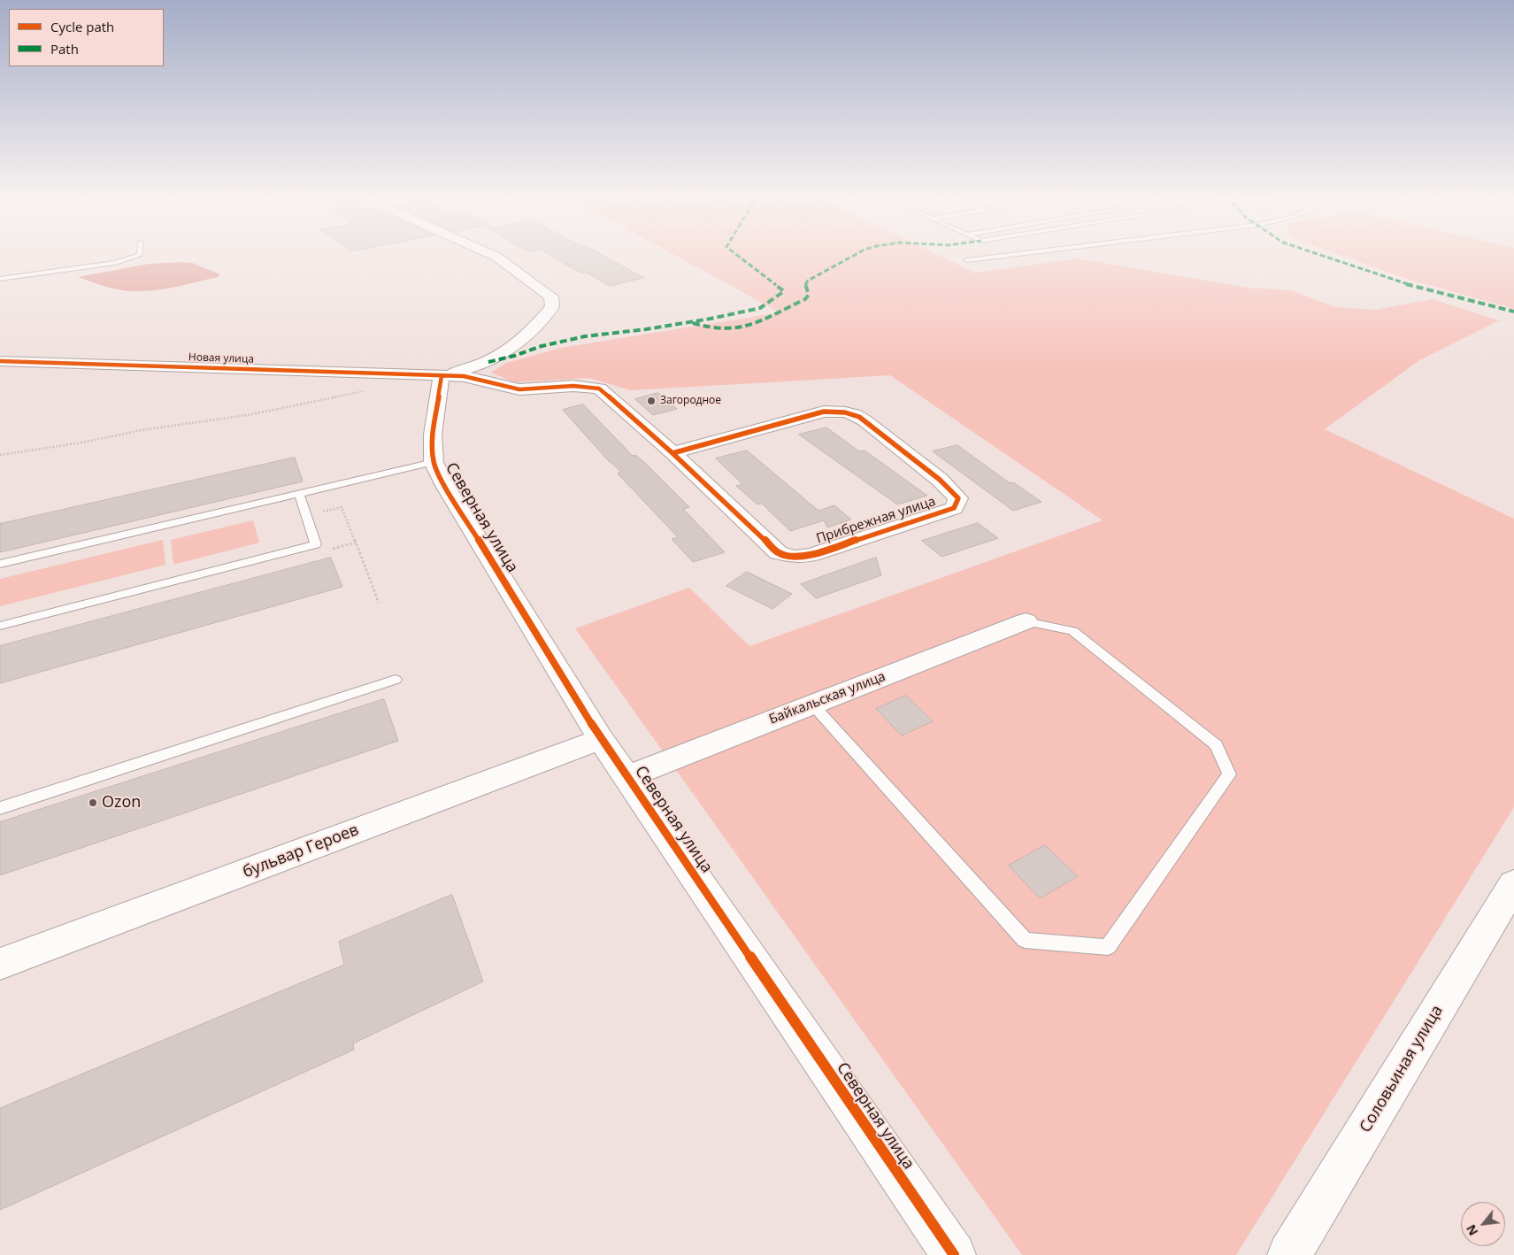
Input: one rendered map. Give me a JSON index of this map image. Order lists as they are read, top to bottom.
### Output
{
  "streets": {
    "street": [
      "Новая улица",
      "Северная улица",
      "Прибрежная улица",
      "Байкальская улица",
      "бульвар Героев",
      "Соловьиная улица"
    ]
  },
  "crossings": [
    ["Новая улица", "Северная улица"],
    ["Новая улица", "Прибрежная улица"],
    ["Северная улица", "Прибрежная улица"],
    ["Северная улица", "Байкальская улица"],
    ["Северная улица", "бульвар Героев"]
  ],
  "places": ["Загородное", "Ozon"],
  "legend": ["Cycle path", "Path"],
  "north": "bottom left"
}
